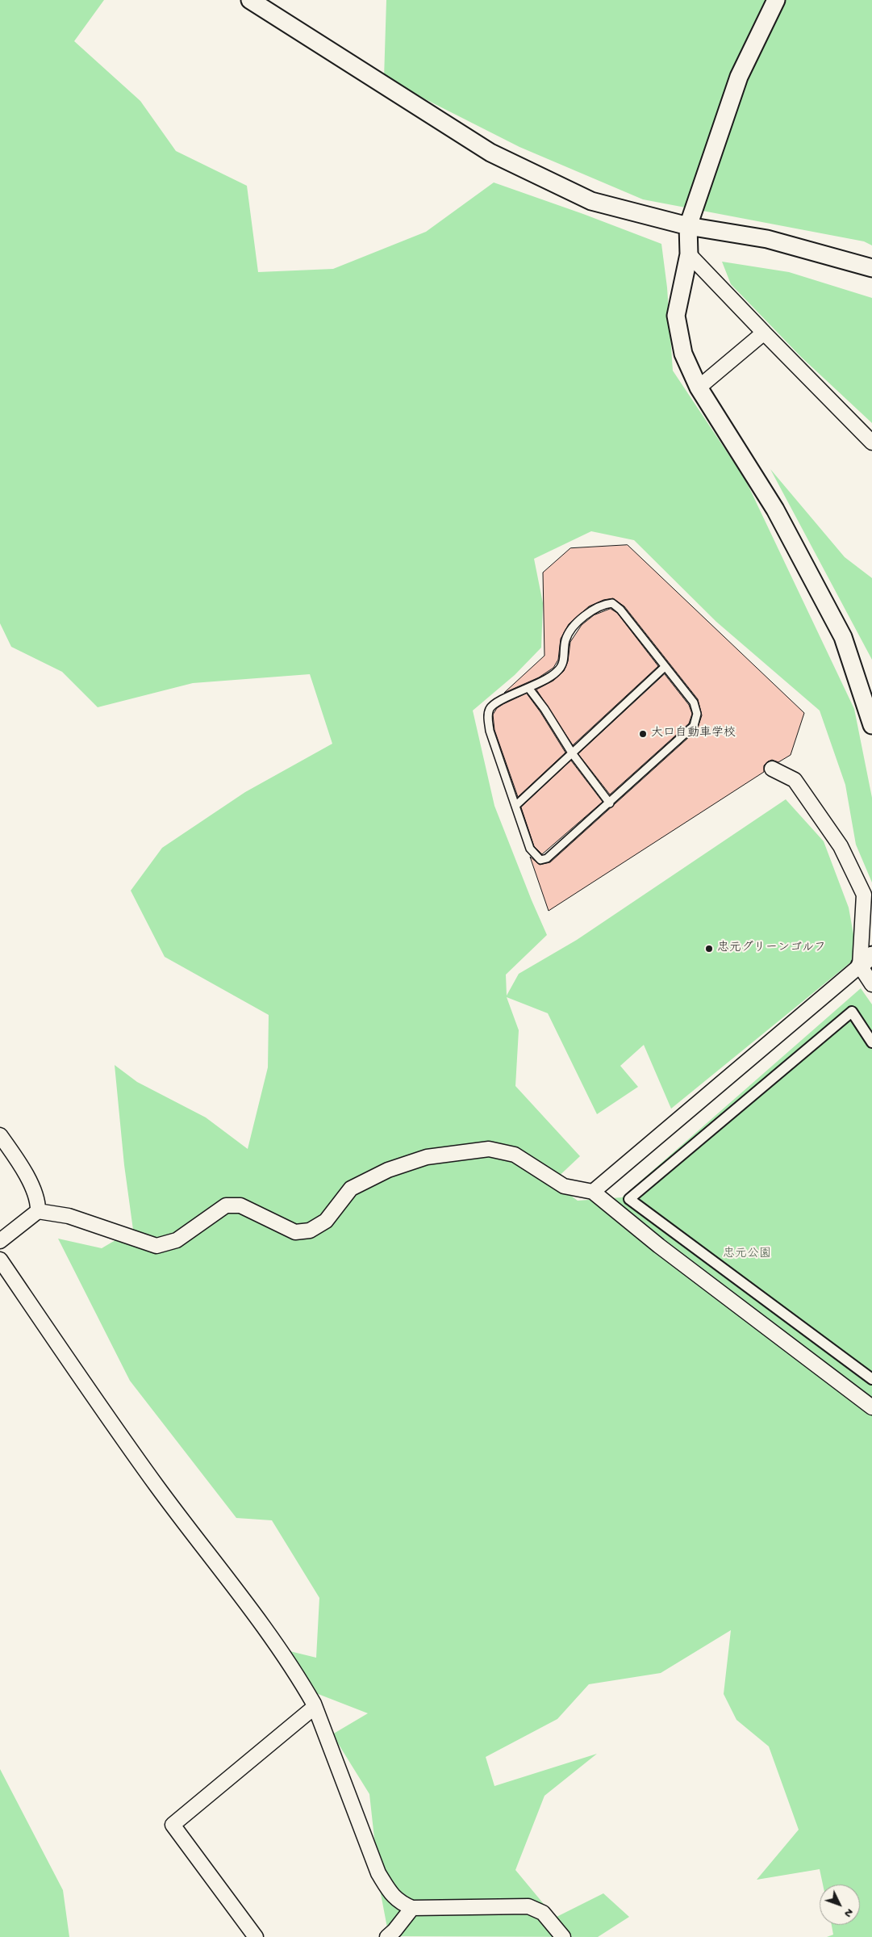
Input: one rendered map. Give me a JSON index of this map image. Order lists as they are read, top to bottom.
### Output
{
  "parks": ["忠元公園"],
  "places": ["大口自動車学校", "忠元グリーンゴルフ"],
  "north": "bottom right"
}
